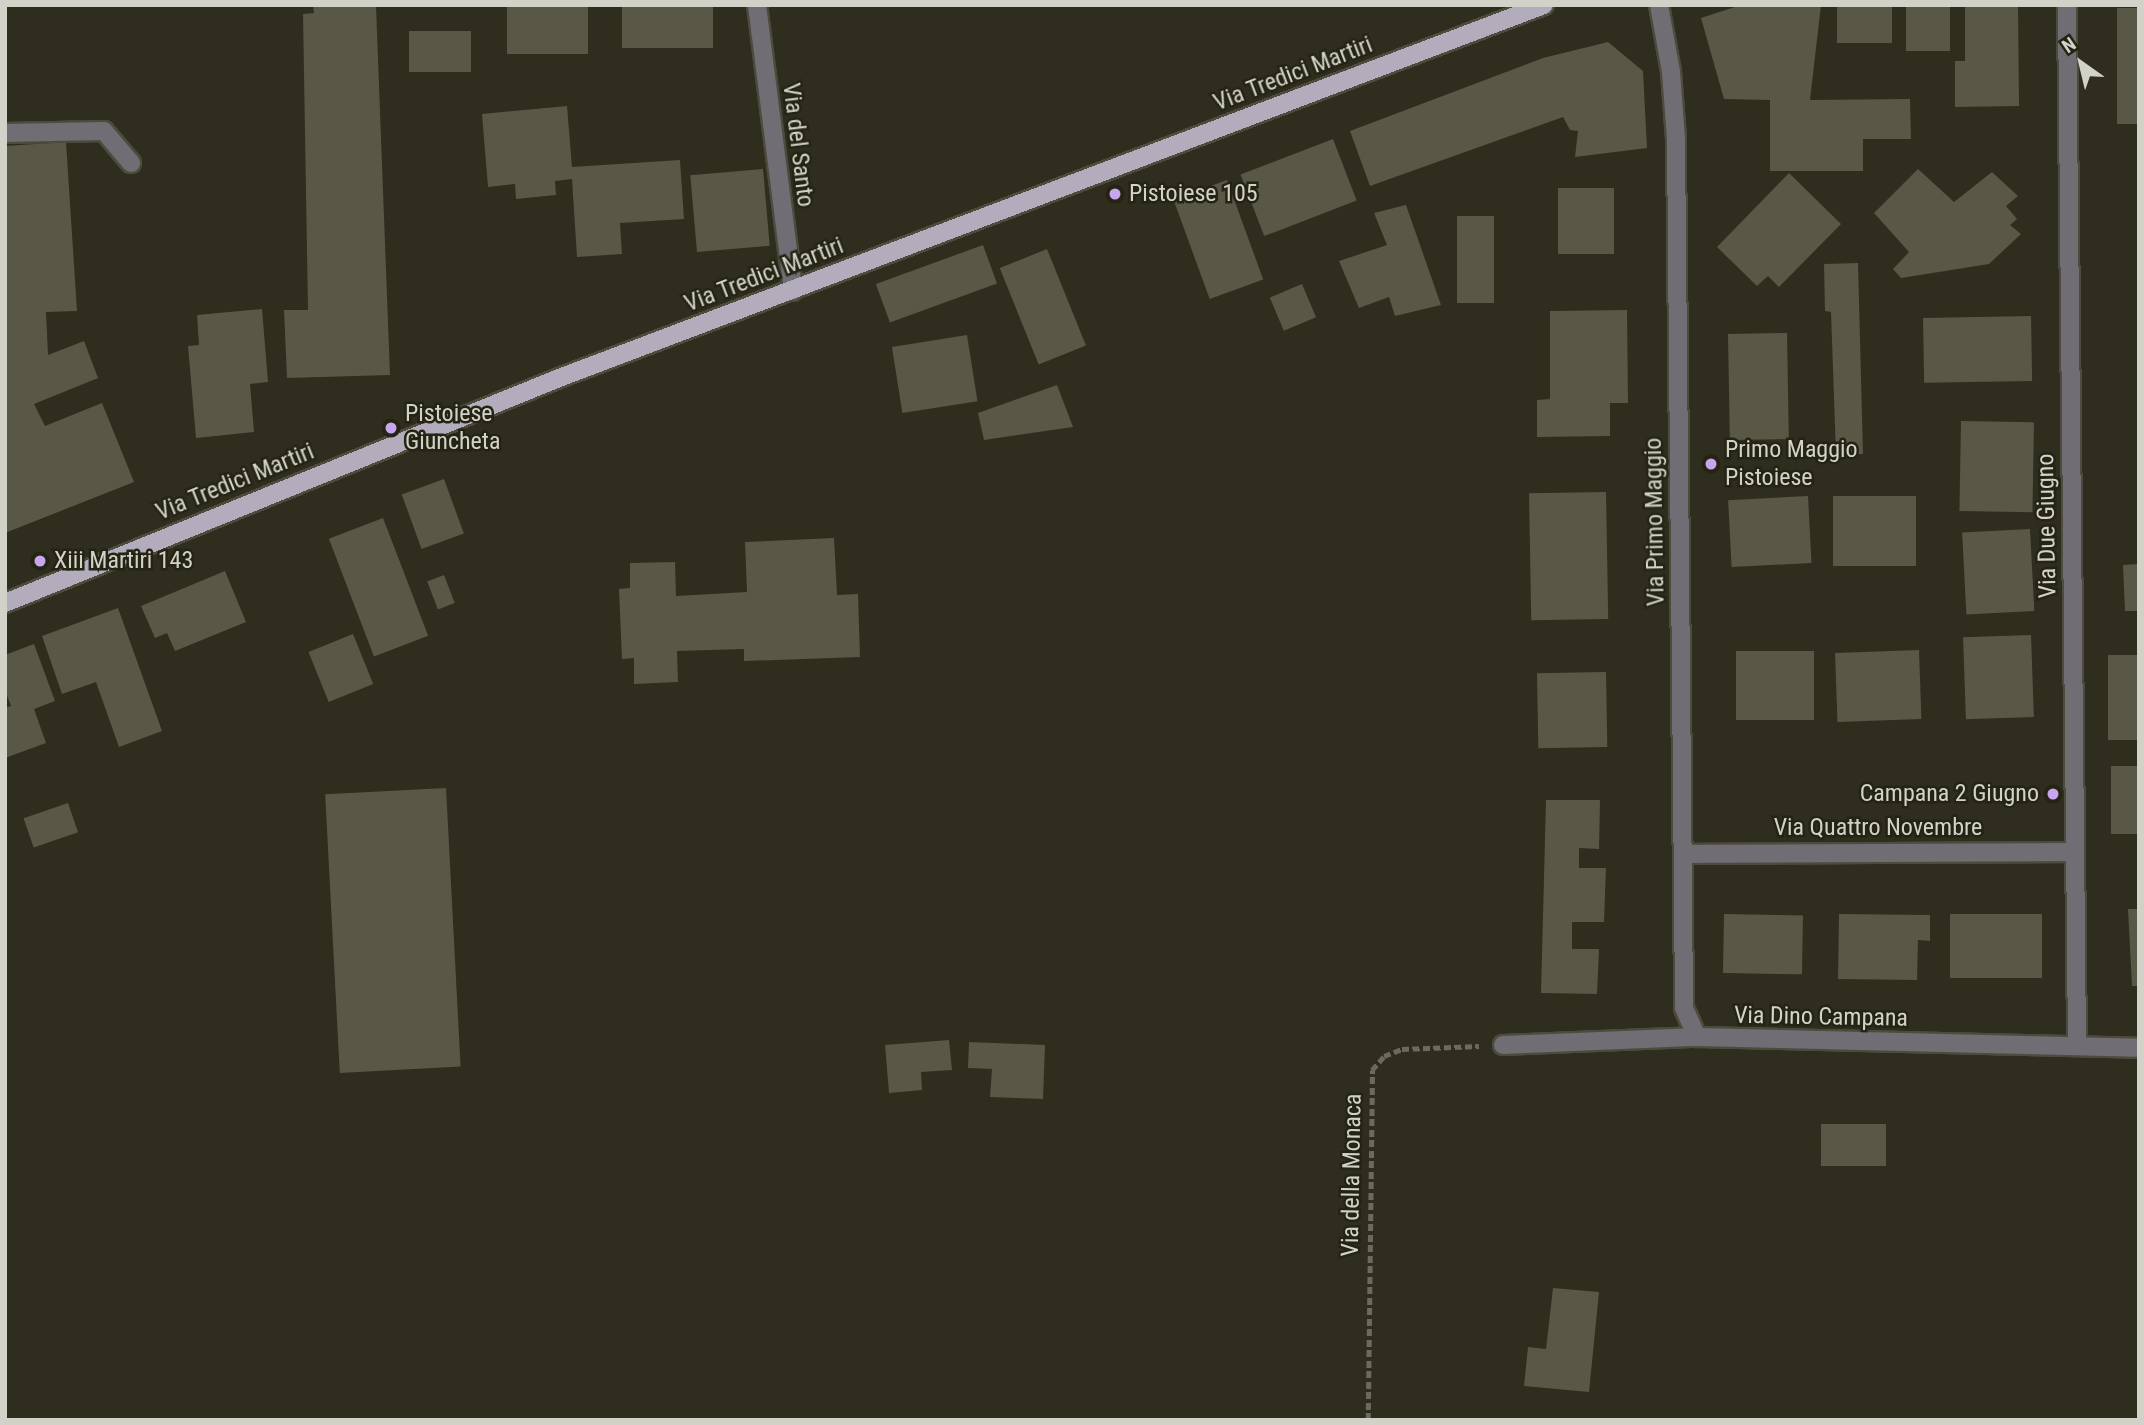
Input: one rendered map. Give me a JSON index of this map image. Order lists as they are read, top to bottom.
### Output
{
  "streets": {
    "main road": ["Via Tredici Martiri"],
    "street": [
      "Via del Santo",
      "Via Primo Maggio",
      "Via Due Giugno",
      "Via Quattro Novembre",
      "Via Dino Campana"
    ],
    "path": ["Via della Monaca"]
  },
  "crossings": [
    ["Via Tredici Martiri", "Via del Santo"],
    ["Via Primo Maggio", "Via Quattro Novembre"],
    ["Via Primo Maggio", "Via Dino Campana"],
    ["Via Due Giugno", "Via Quattro Novembre"],
    ["Via Due Giugno", "Via Dino Campana"],
    ["Via Dino Campana", "Via della Monaca"]
  ],
  "places": [
    "Pistoiese 105",
    "Pistoiese Giuncheta",
    "Primo Maggio Pistoiese",
    "Xiii Martiri 143",
    "Campana 2 Giugno"
  ],
  "north": "top left"
}
